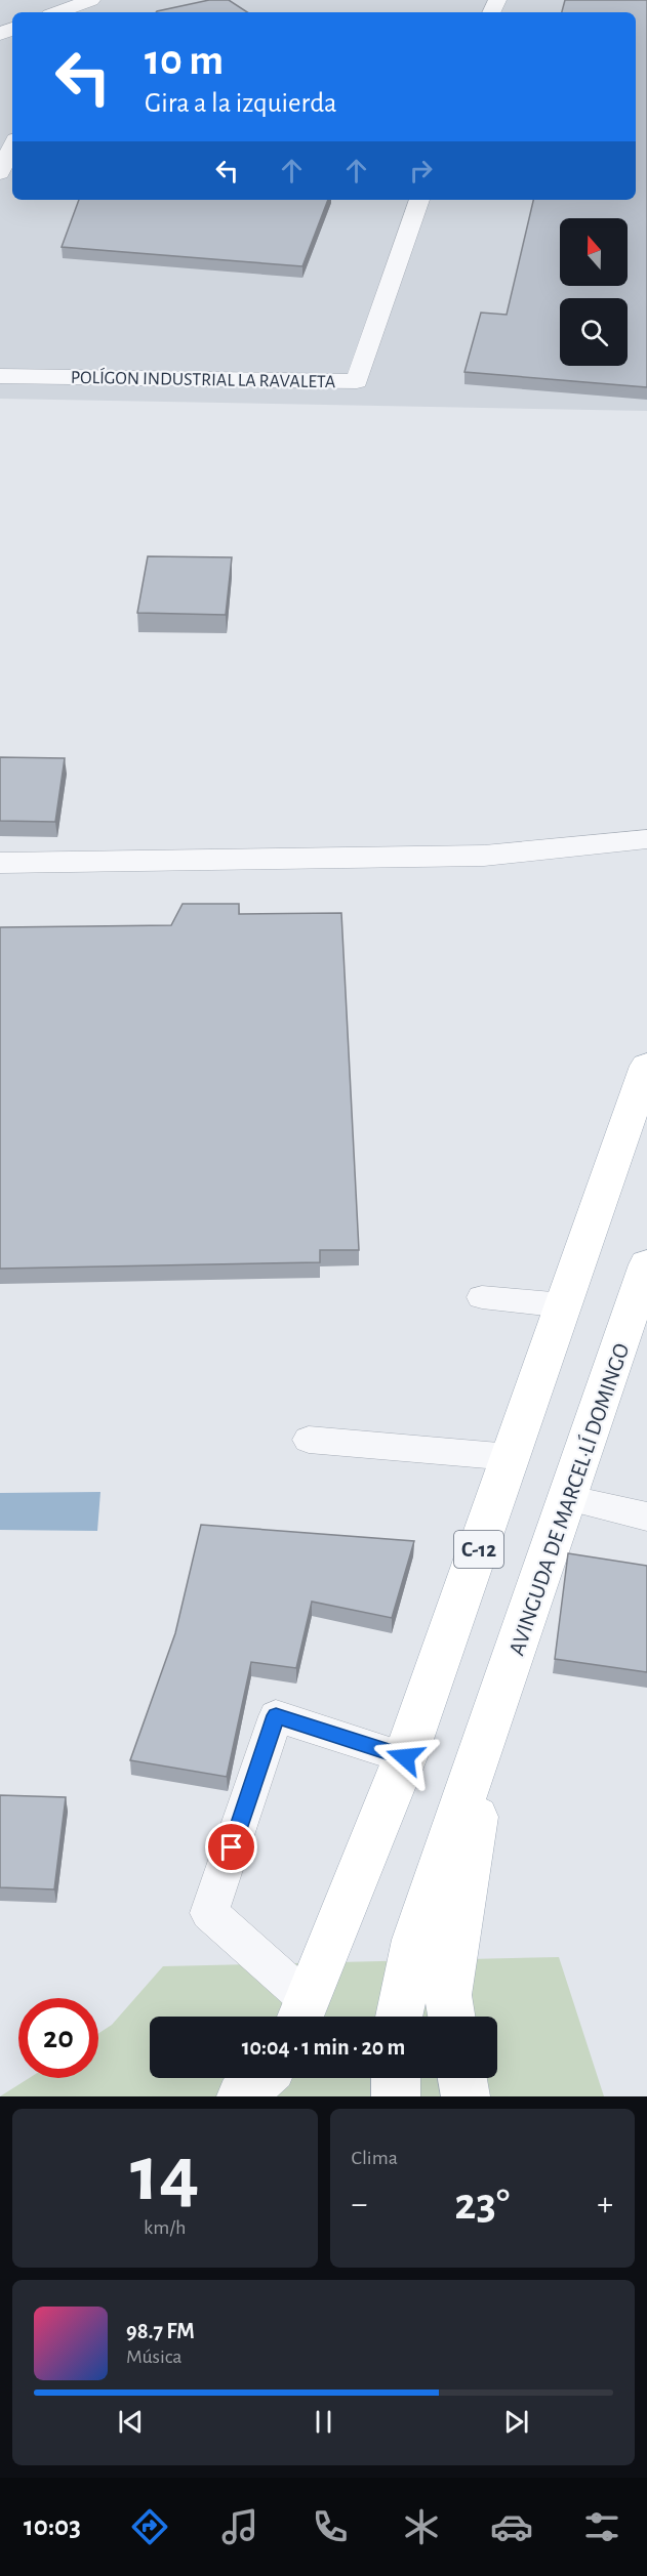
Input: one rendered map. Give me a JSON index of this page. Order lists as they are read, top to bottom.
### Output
{
  "streets": {
    "main road": ["AVINGUDA DE MARCEL·LÍ DOMINGO", "C-12"],
    "street": ["POLÍGON INDUSTRIAL LA RAVALETA"]
  },
  "north": "top",
  "page": {
    "turn": ["10 m", "Gira a la izquierda"],
    "limit": "20",
    "trip": "10:04 · 1 min · 20 m",
    "tile": [
      ["14", "km/h"],
      "Clima"
    ],
    "heat": ["−", "23°", "+"],
    "song": ["98.7 FM", "Música"],
    "tabs": "10:03"
  }
}
